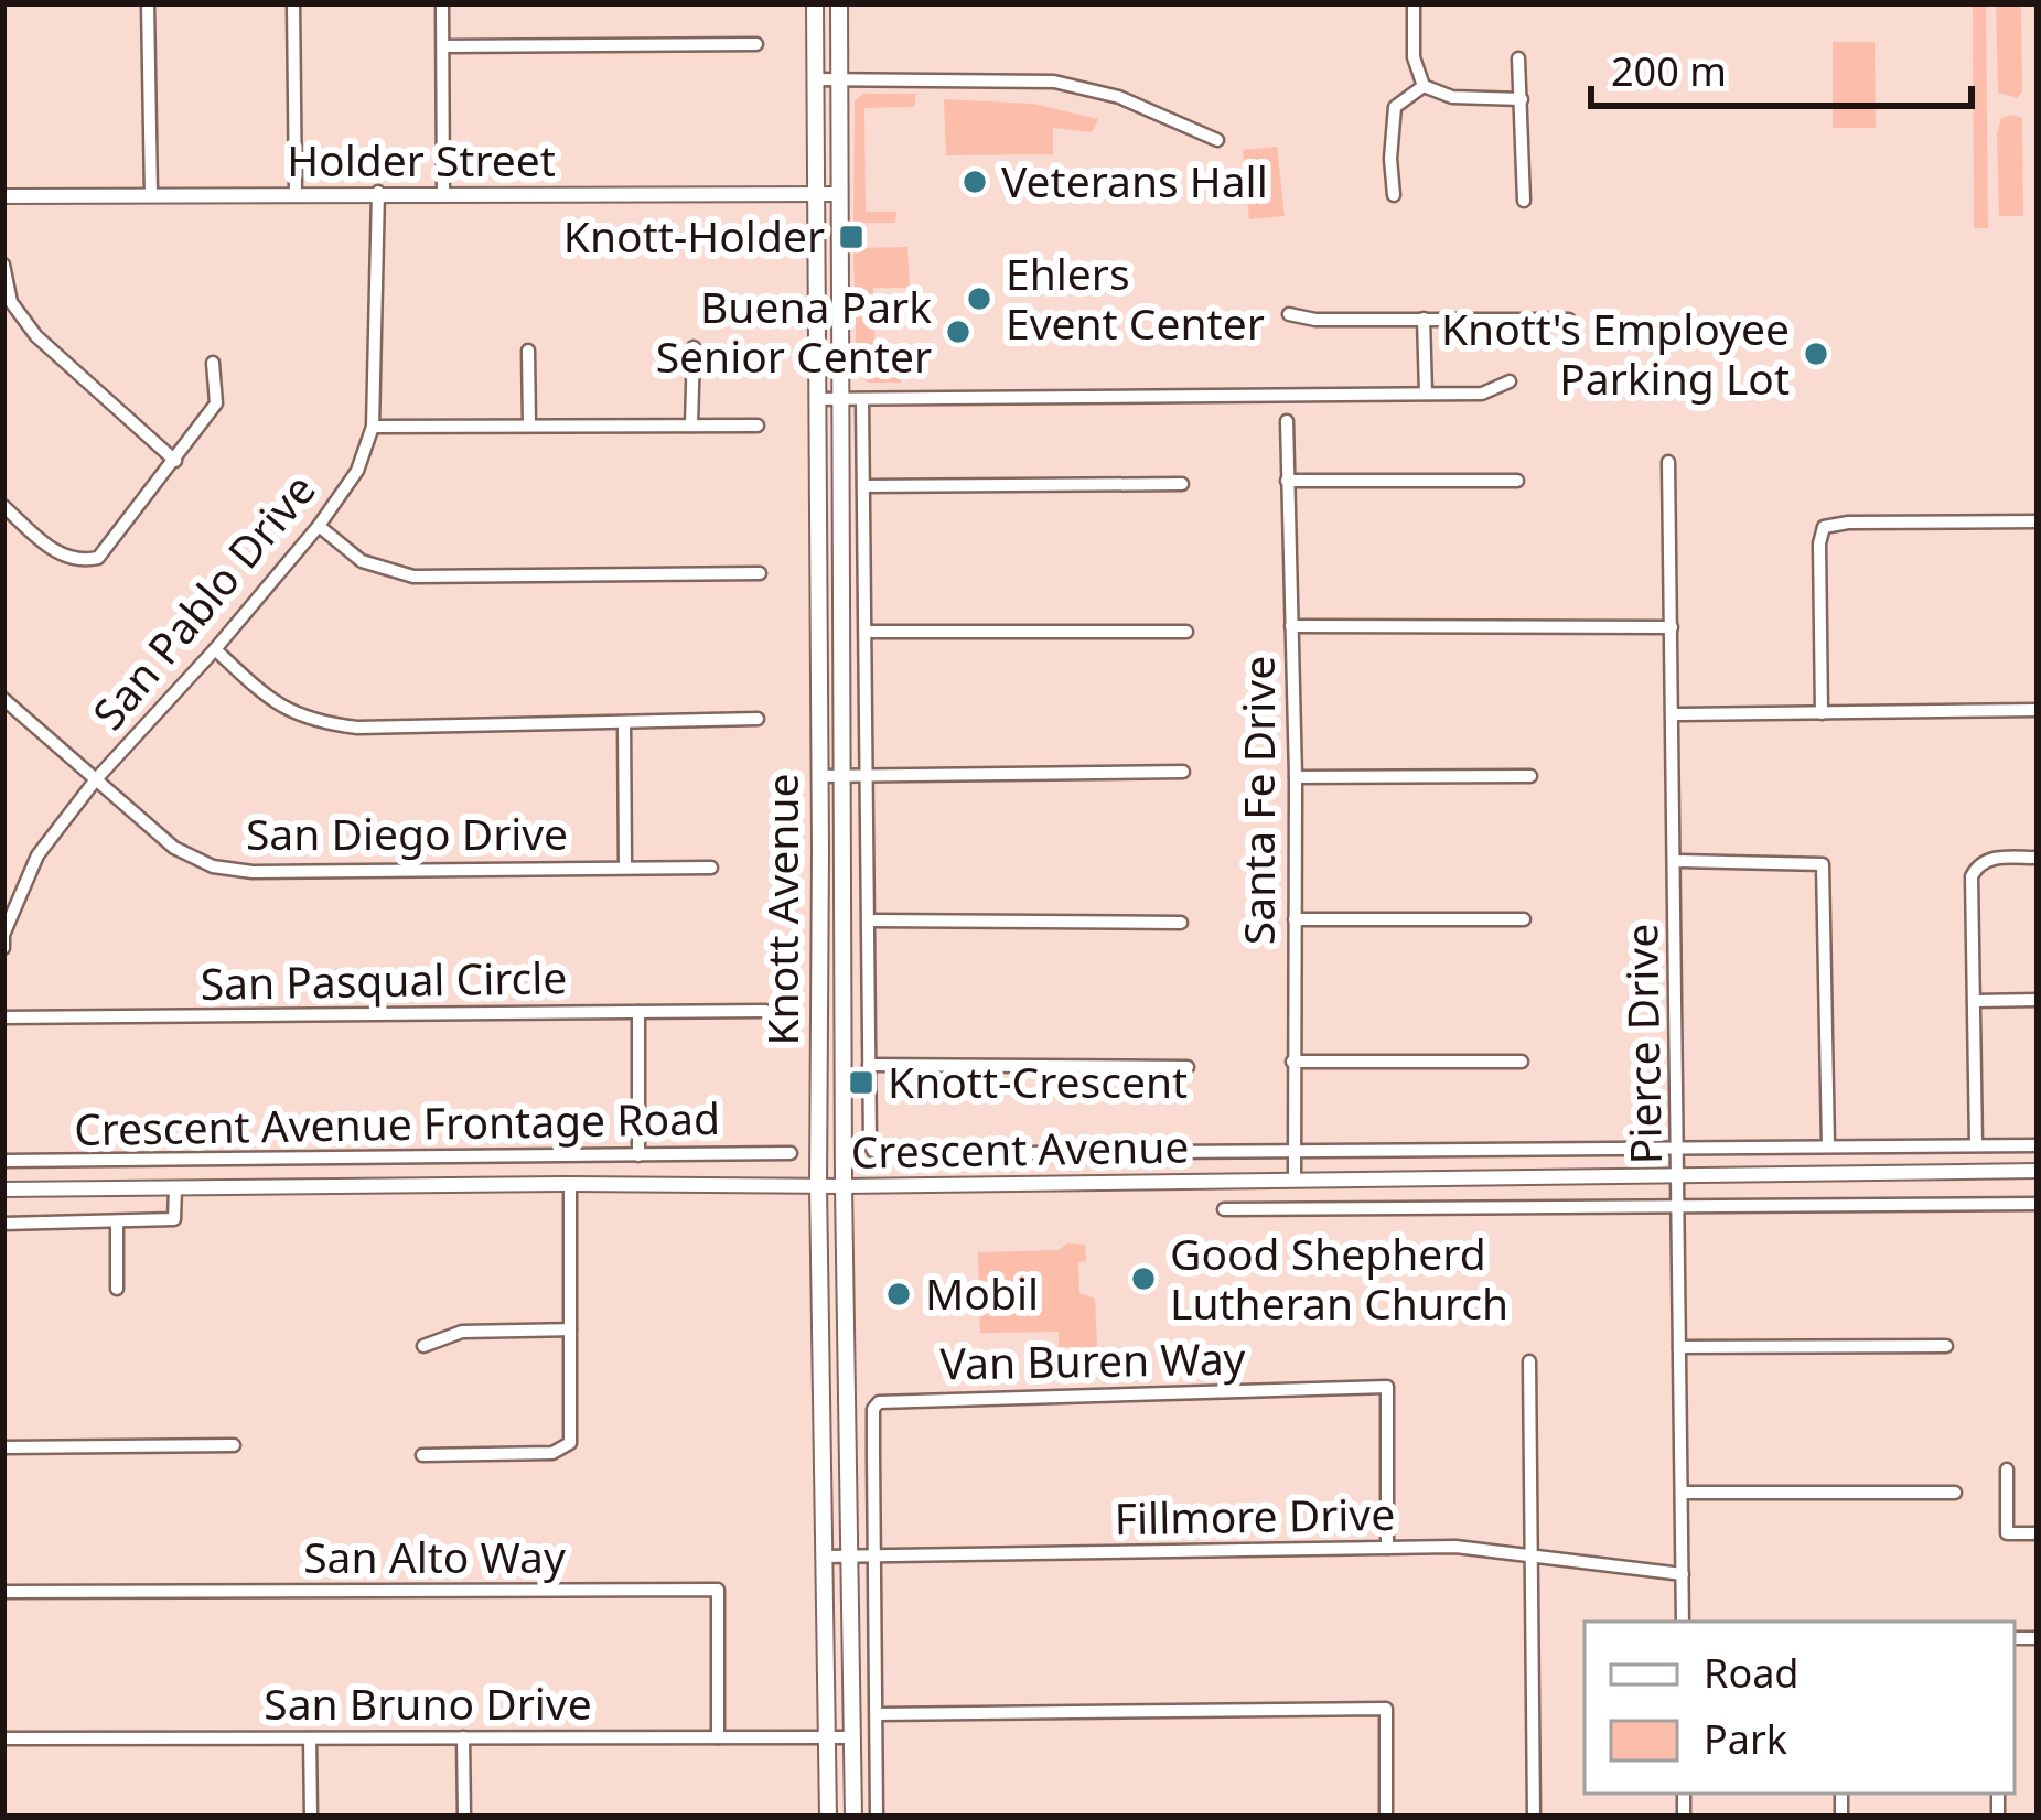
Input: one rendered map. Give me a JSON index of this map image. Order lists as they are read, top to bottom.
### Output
{
  "streets": {
    "main road": ["Knott Avenue"],
    "street": [
      "Holder Street",
      "San Pablo Drive",
      "Santa Fe Drive",
      "San Diego Drive",
      "San Pasqual Circle",
      "Pierce Drive",
      "Crescent Avenue Frontage Road",
      "Crescent Avenue",
      "Van Buren Way",
      "Fillmore Drive",
      "San Alto Way",
      "San Bruno Drive"
    ]
  },
  "crossings": [
    ["Holder Street", "San Pablo Drive"],
    ["Holder Street", "Knott Avenue"],
    ["San Pablo Drive", "San Diego Drive"],
    ["Santa Fe Drive", "Crescent Avenue"],
    ["Knott Avenue", "Crescent Avenue"],
    ["Knott Avenue", "Fillmore Drive"],
    ["Knott Avenue", "San Bruno Drive"],
    ["Pierce Drive", "Crescent Avenue"],
    ["Pierce Drive", "Fillmore Drive"],
    ["Crescent Avenue Frontage Road", "Crescent Avenue"],
    ["Van Buren Way", "Fillmore Drive"],
    ["San Alto Way", "San Bruno Drive"]
  ],
  "places": {
    "other": [
      "Veterans Hall",
      "Ehlers Event Center",
      "Buena Park Senior Center",
      "Knott's Employee Parking Lot",
      "Good Shepherd Lutheran Church",
      "Mobil"
    ],
    "transit": ["Knott-Holder", "Knott-Crescent"]
  },
  "legend": ["Road", "Park"],
  "scale_bar": "200 m"
}
